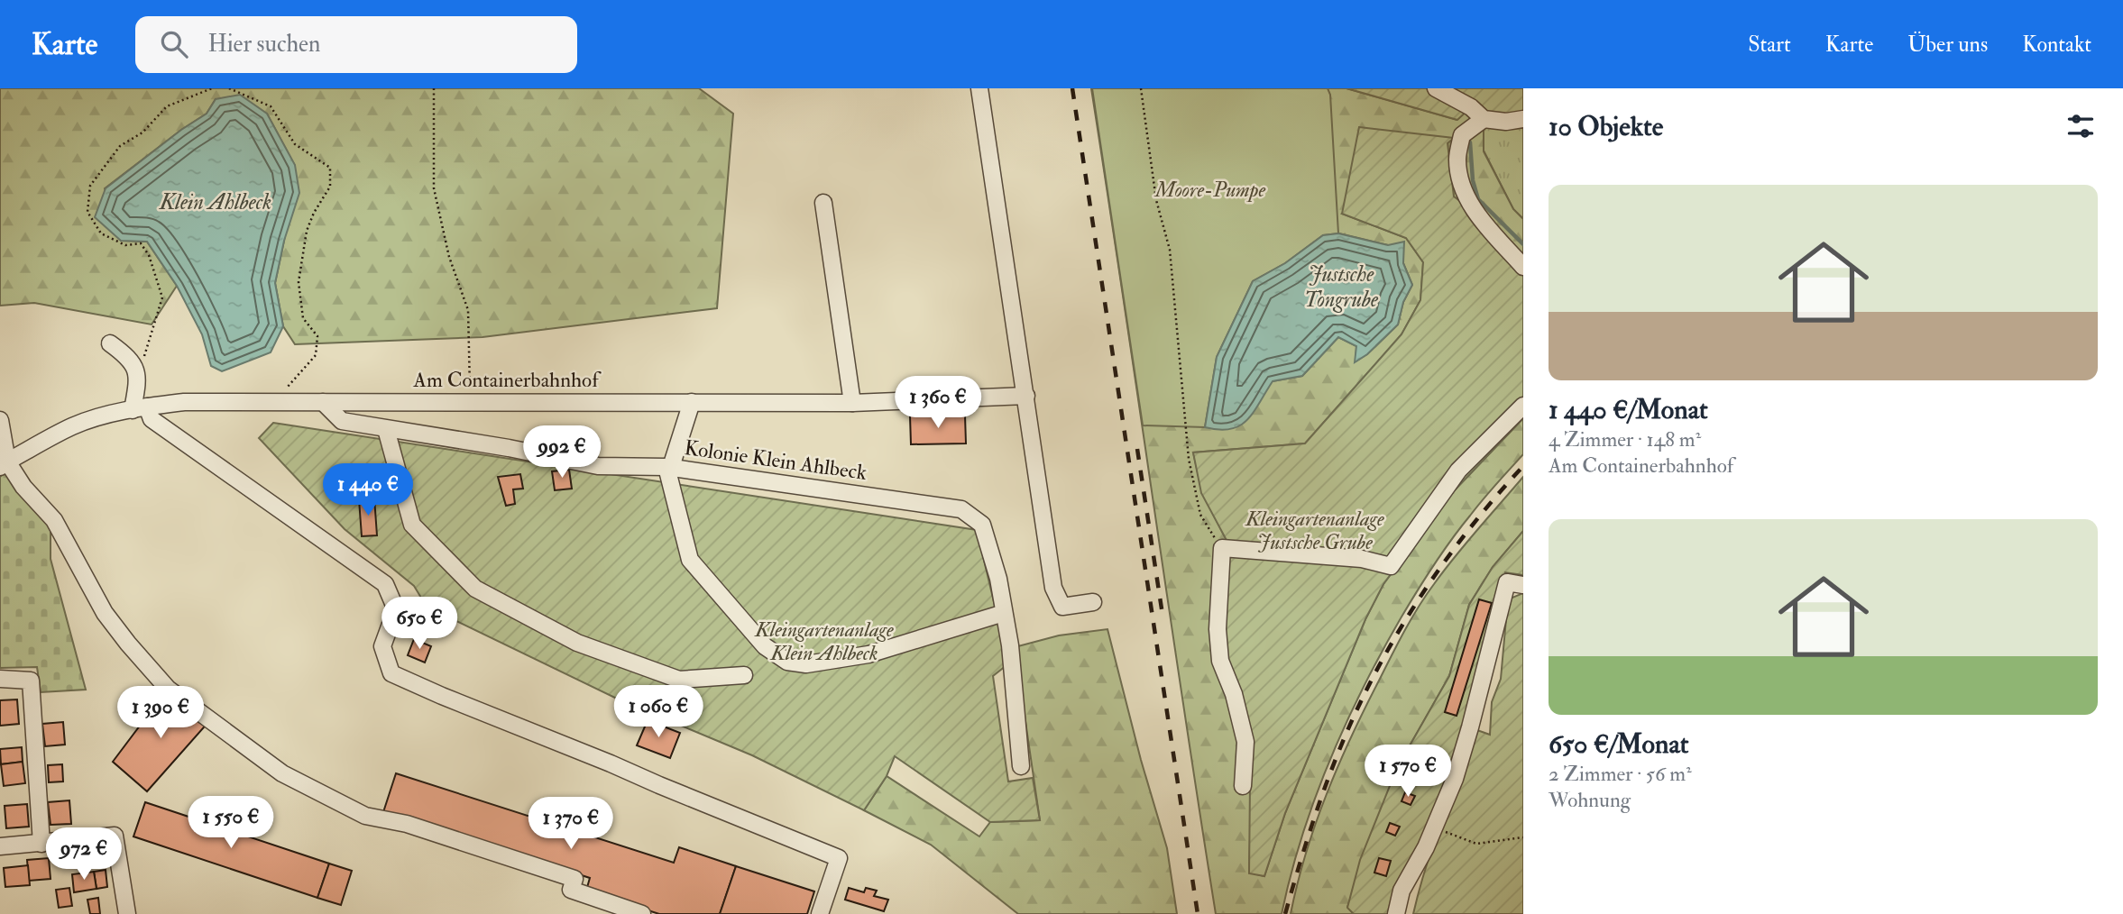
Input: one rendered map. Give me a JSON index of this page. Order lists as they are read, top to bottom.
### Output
{
  "streets": {
    "street": ["Am Containerbahnhof", "Kolonie Klein Ahlbeck"]
  },
  "crossings": [
    ["Am Containerbahnhof", "Kolonie Klein Ahlbeck"]
  ],
  "water": ["Klein Ahlbeck", "Justsche Tongrube"],
  "parks": ["Moore-Pumpe", "Kleingartenanlage Justsche Grube", "Kleingartenanlage Klein Ahlbeck"],
  "page": {
    "header": "Karte",
    "search": "Hier suchen",
    "nav": [
      "Start",
      "Karte",
      "Über uns",
      "Kontakt"
    ],
    "heading": "10 Objekte",
    "list": [
      {
        "name": "1 440 €/Monat",
        "note": "4 Zimmer · 148 m² · Am Containerbahnhof"
      },
      {
        "name": "650 €/Monat",
        "note": "2 Zimmer · 56 m² · Wohnung"
      }
    ],
    "price": [
      "1 360 €",
      "992 €",
      "1 440 €",
      "650 €",
      "1 060 €",
      "1 390 €",
      "1 570 €",
      "1 550 €",
      "1 370 €",
      "972 €"
    ]
  }
}
